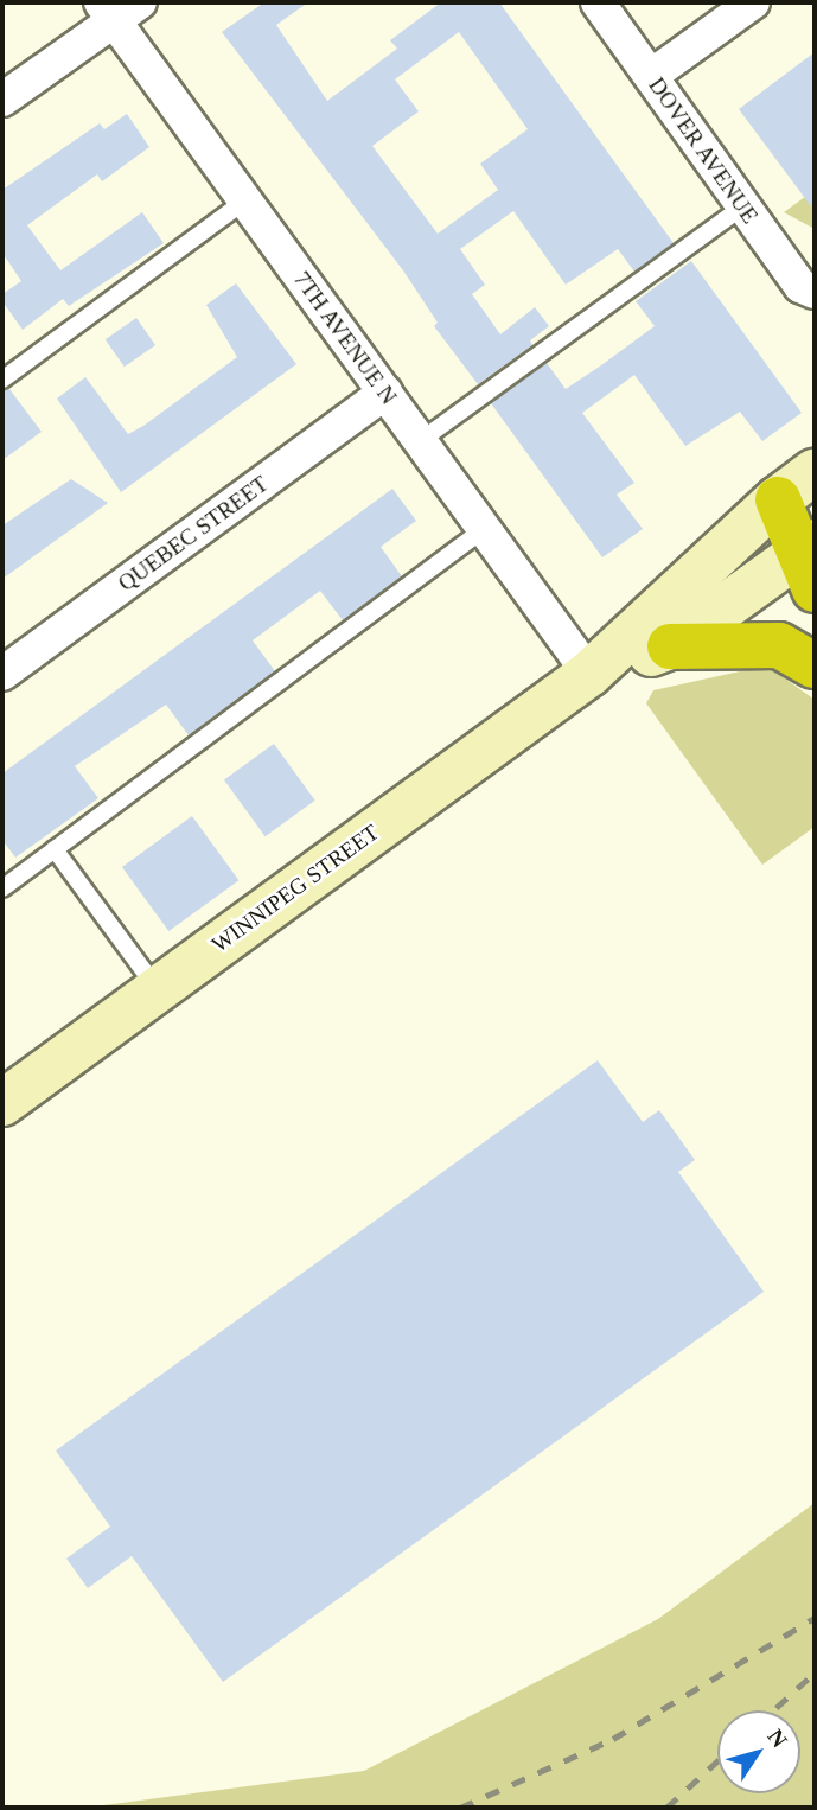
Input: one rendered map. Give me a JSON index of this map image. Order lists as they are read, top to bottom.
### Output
{
  "streets": {
    "main road": ["WINNIPEG STREET"],
    "street": ["DOVER AVENUE", "7TH AVENUE N", "QUEBEC STREET"]
  },
  "crossings": [
    ["7TH AVENUE N", "QUEBEC STREET"],
    ["7TH AVENUE N", "WINNIPEG STREET"]
  ],
  "north": "top right"
}
